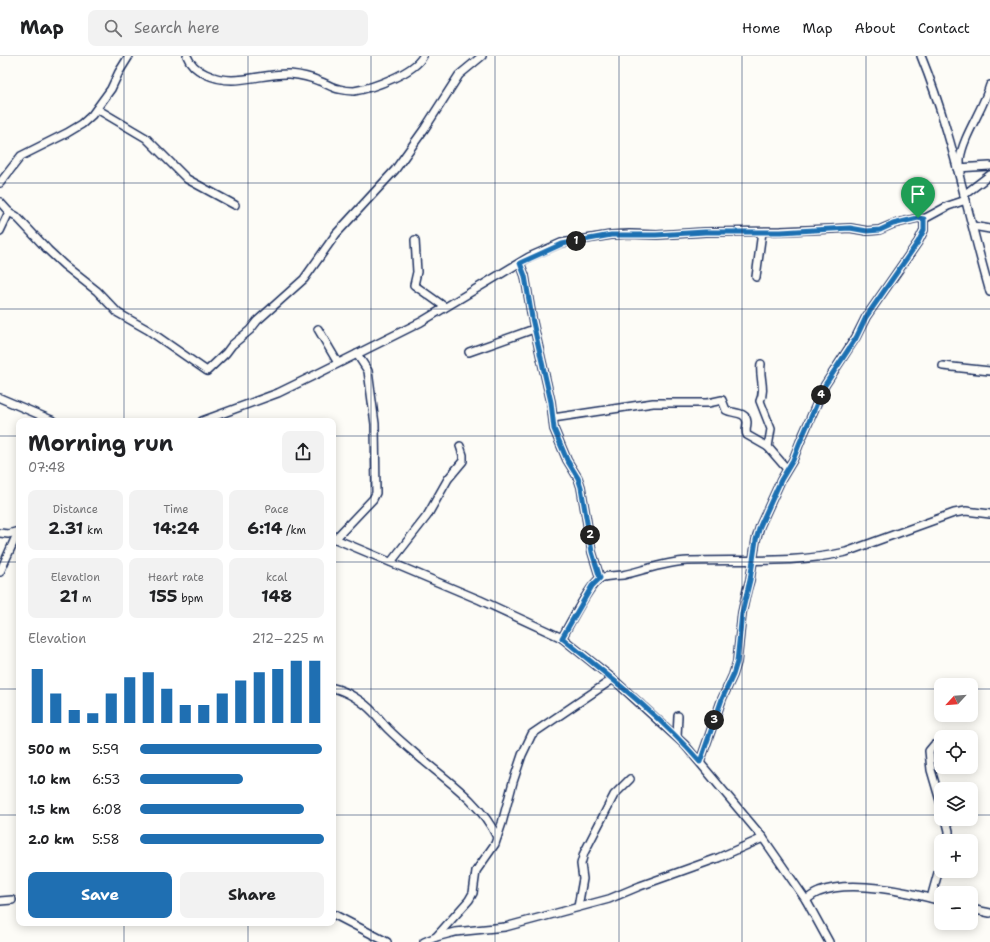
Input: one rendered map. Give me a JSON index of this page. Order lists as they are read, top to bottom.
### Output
{
  "north": "bottom left",
  "page": {
    "header": "Map",
    "search": "Search here",
    "nav": [
      "Home",
      "Map",
      "About",
      "Contact"
    ],
    "pins": [
      "1",
      "4",
      "2",
      "3"
    ],
    "heading": ["Morning run", "07:48"],
    "stats": [
      ["Distance", "2.31 km"],
      ["Time", "14:24"],
      ["Pace", "6:14 /km"],
      ["Elevation", "21 m"],
      ["Heart rate", "155 bpm"],
      ["kcal", "148"]
    ],
    "chart": ["Elevation", "212–225 m"],
    "map_buttons": ["+", "−"],
    "list": [
      {
        "name": "500 m",
        "note": "5:59"
      },
      {
        "name": "1.0 km",
        "note": "6:53"
      },
      {
        "name": "1.5 km",
        "note": "6:08"
      },
      {
        "name": "2.0 km",
        "note": "5:58"
      }
    ],
    "buttons": ["Save", "Share"]
  }
}
